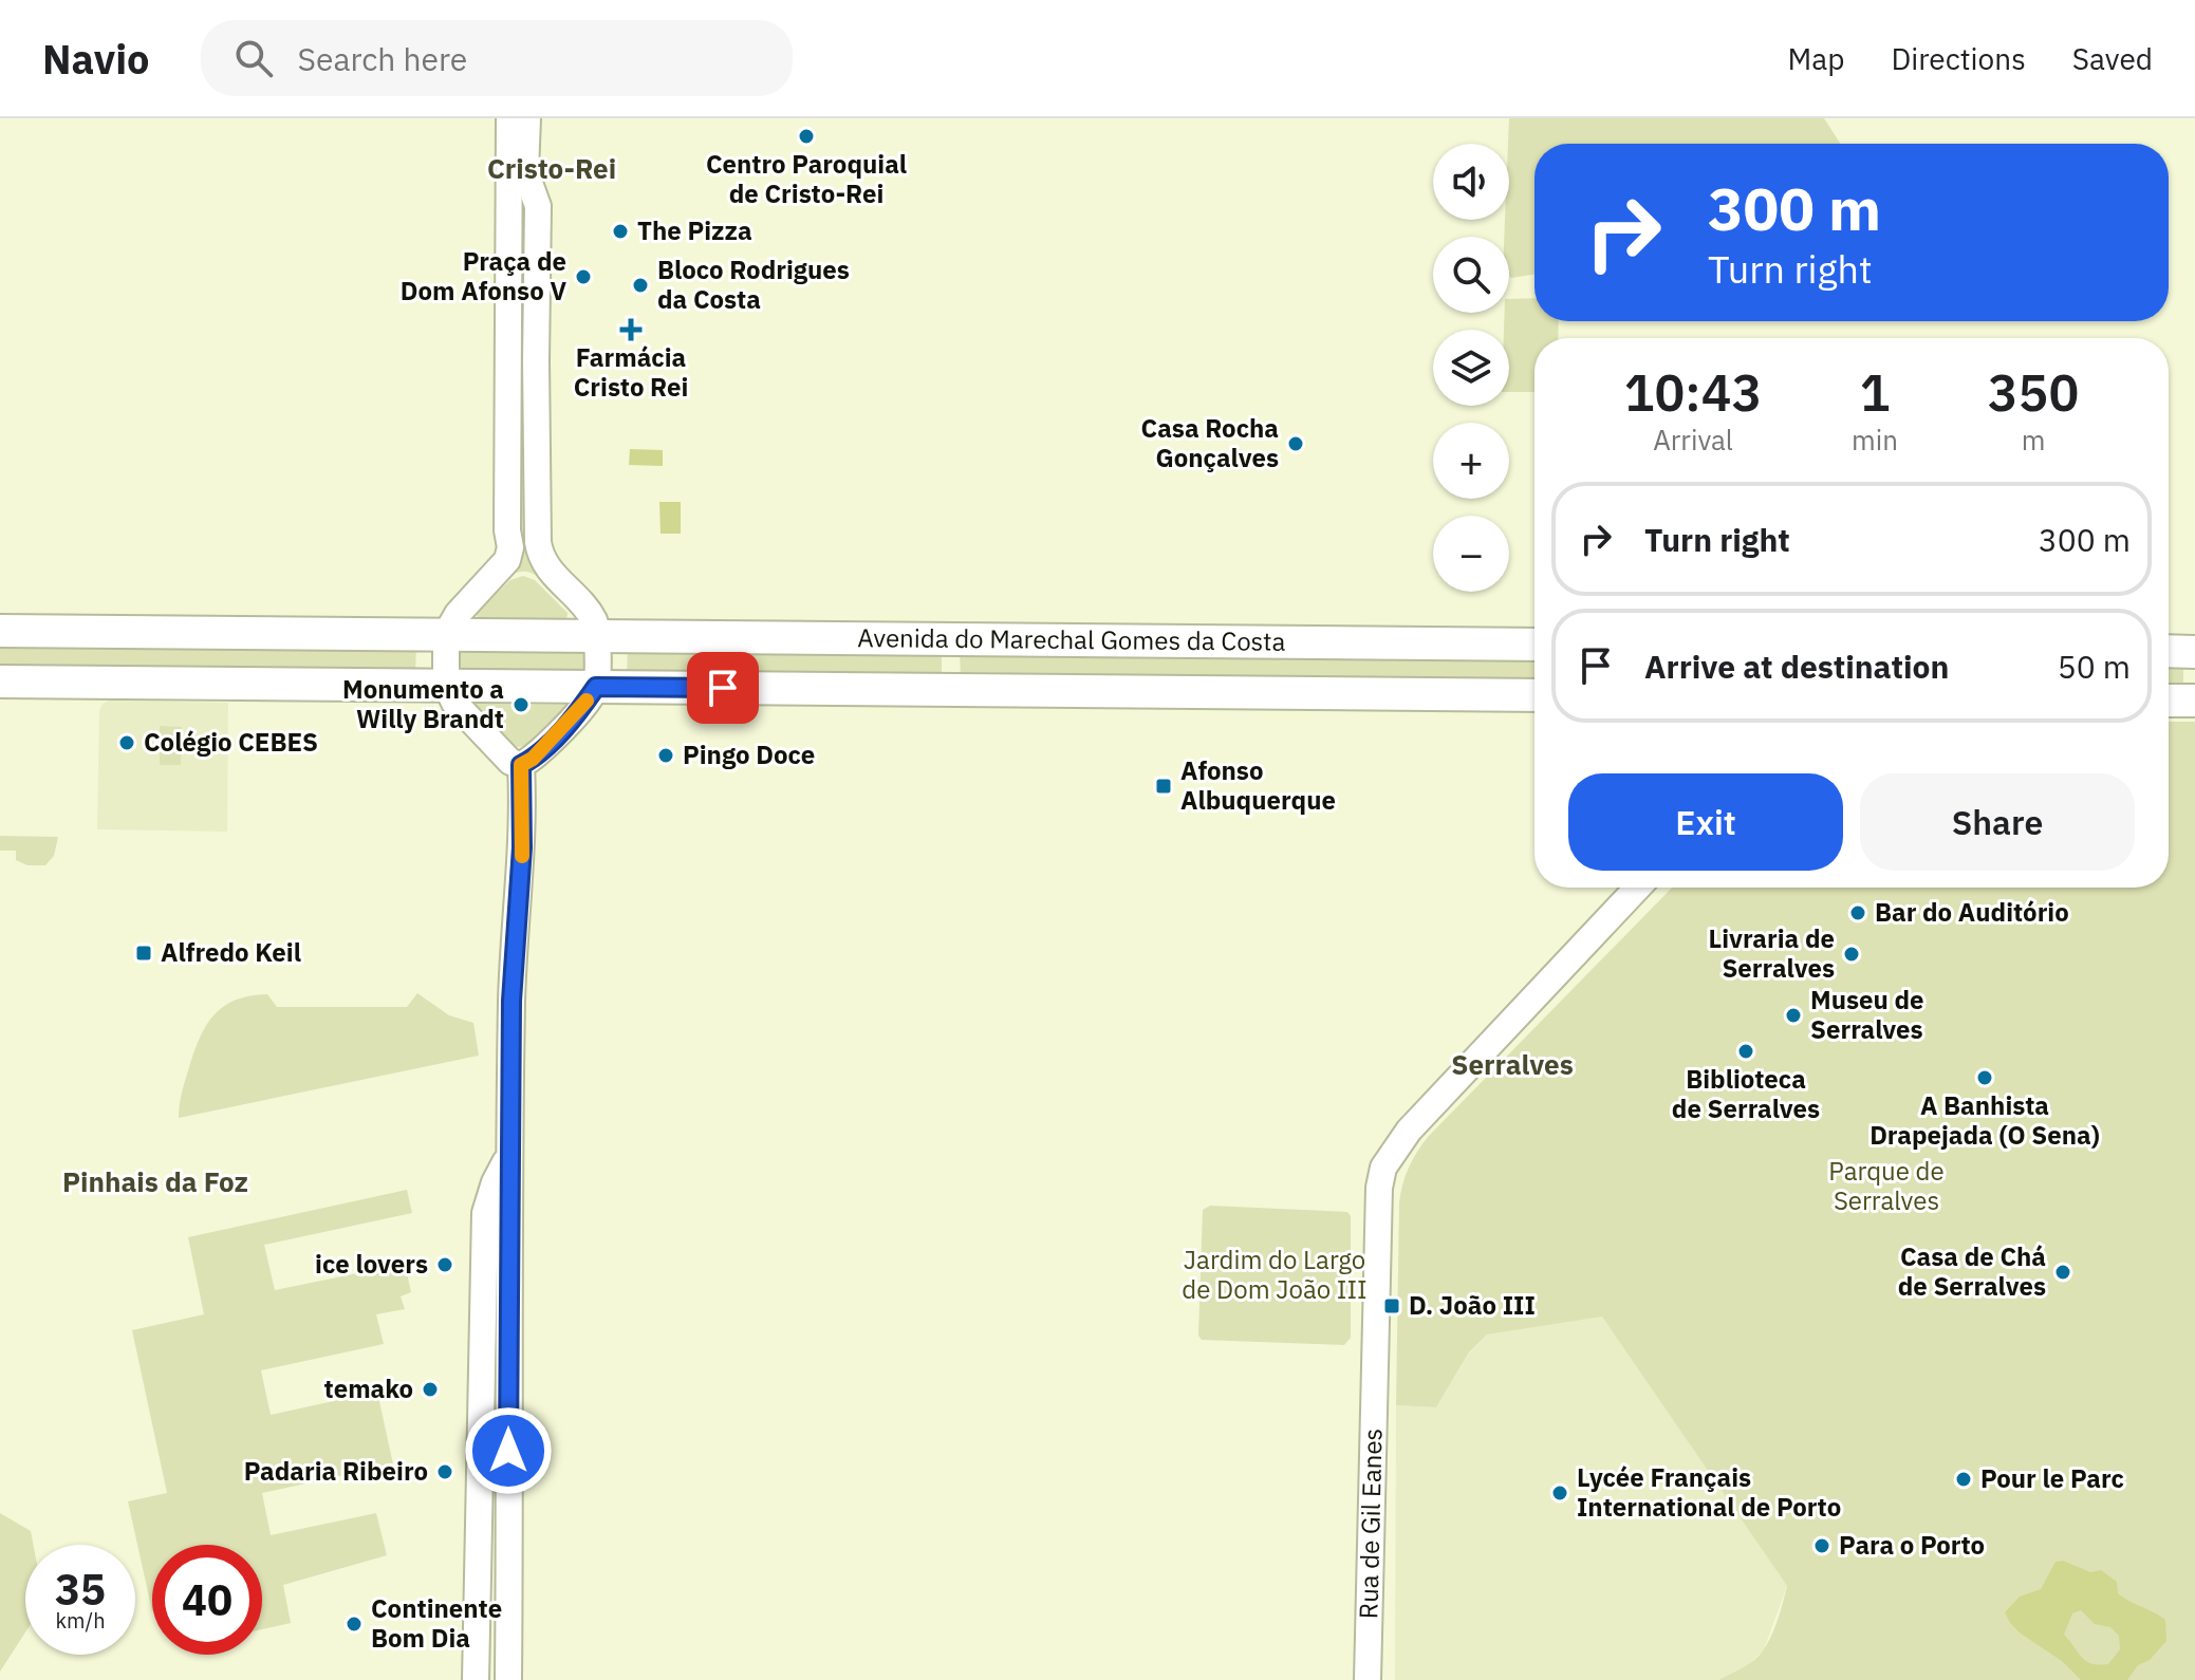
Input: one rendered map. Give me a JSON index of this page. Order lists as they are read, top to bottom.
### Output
{
  "streets": {
    "main road": ["Avenida do Marechal Gomes da Costa"],
    "street": ["Rua de Gil Eanes"]
  },
  "districts": ["Cristo-Rei", "Serralves", "Pinhais da Foz"],
  "parks": ["Parque de Serralves", "Jardim do Largo de Dom João III"],
  "places": {
    "other": [
      "Centro Paroquial de Cristo-Rei",
      "The Pizza",
      "Praça de Dom Afonso V",
      "Bloco Rodrigues da Costa",
      "Casa Rocha Gonçalves",
      "Monumento a Willy Brandt",
      "Colégio CEBES",
      "Pingo Doce",
      "Bar do Auditório",
      "Livraria de Serralves",
      "Museu de Serralves",
      "Biblioteca de Serralves",
      "A Banhista Drapejada (O Sena)",
      "ice lovers",
      "Casa de Chá de Serralves",
      "temako",
      "Padaria Ribeiro",
      "Pour le Parc",
      "Lycée Français International de Porto",
      "Para o Porto",
      "Continente Bom Dia"
    ],
    "health": ["Farmácia Cristo Rei"],
    "transit": ["Afonso Albuquerque", "Alfredo Keil", "D. João III"]
  },
  "page": {
    "header": "Navio",
    "search": "Search here",
    "nav": ["Map", "Directions", "Saved"],
    "map_buttons": ["+", "−"],
    "turn": ["300 m", "Turn right"],
    "eta": [
      "10:43",
      "Arrival",
      "1",
      "min",
      "350",
      "m"
    ],
    "list": [
      {
        "name": "Turn right",
        "value": "300 m"
      },
      {
        "name": "Arrive at destination",
        "value": "50 m"
      }
    ],
    "buttons": ["Exit", "Share"],
    "speed": "35 km/h",
    "limit": "40"
  }
}
